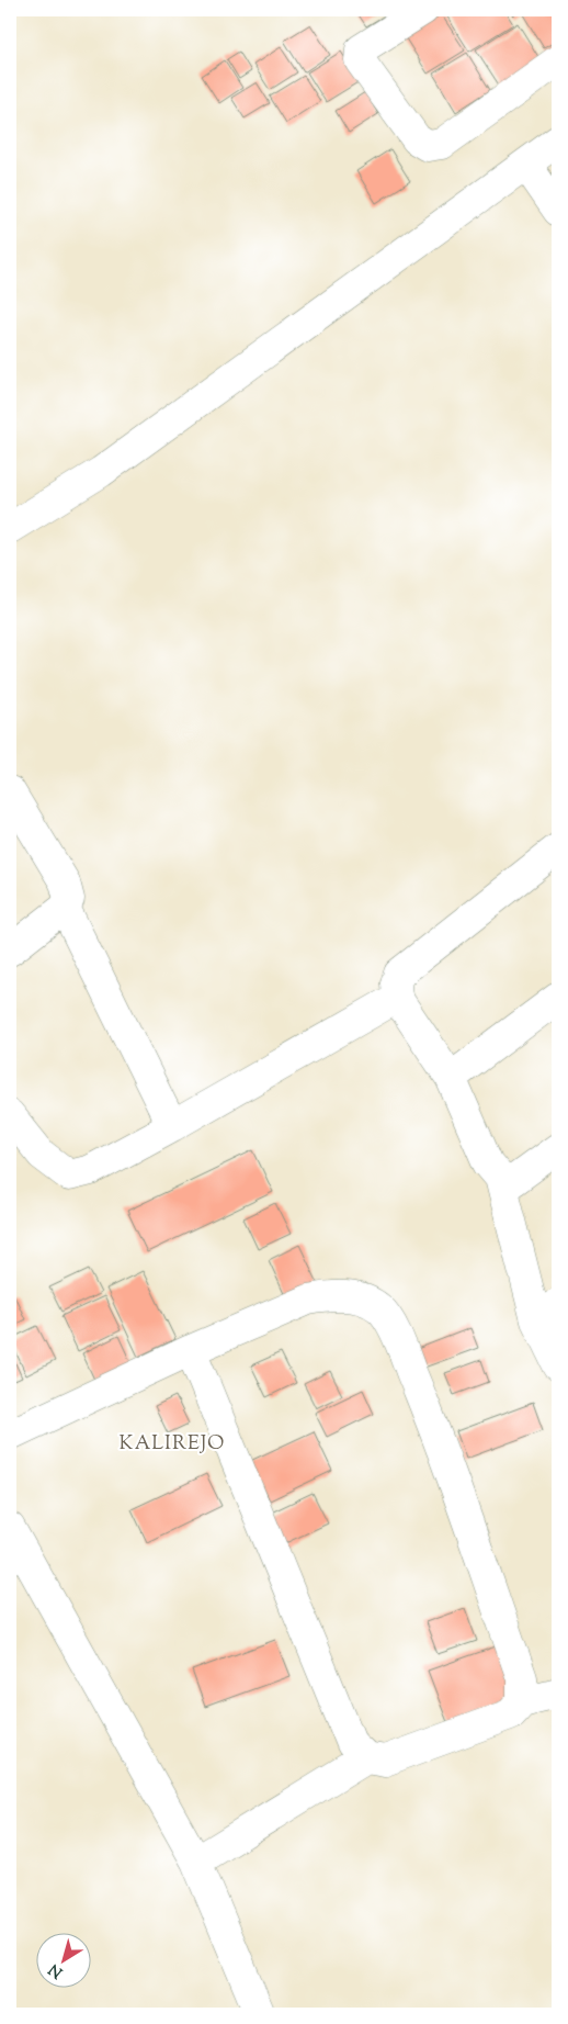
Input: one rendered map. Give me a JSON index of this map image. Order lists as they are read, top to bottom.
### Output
{
  "districts": ["KALIREJO"],
  "north": "bottom left"
}
